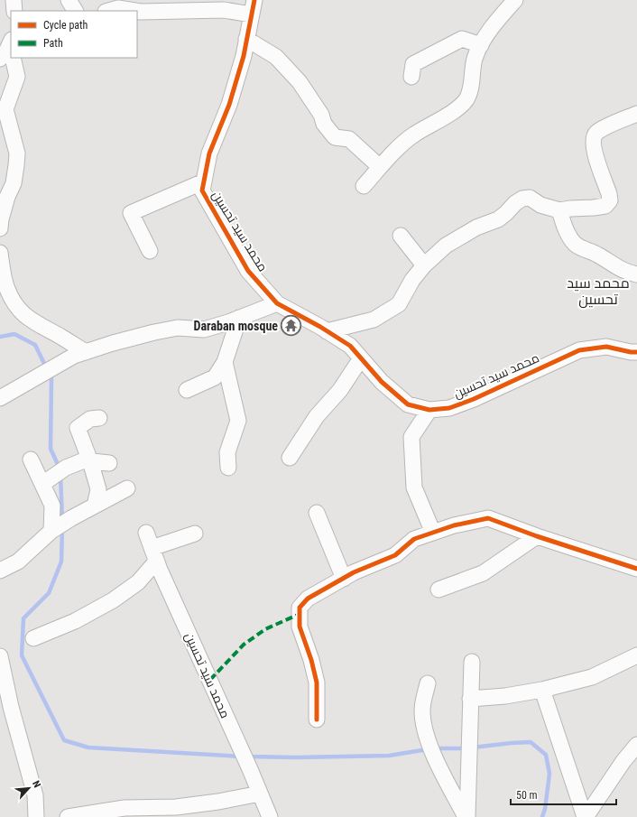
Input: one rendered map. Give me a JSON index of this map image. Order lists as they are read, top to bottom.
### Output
{
  "streets": {
    "street": ["محمد سید تحسین"]
  },
  "districts": ["محمد سید تحسین"],
  "places": {
    "temple": ["Daraban mosque"]
  },
  "legend": ["Cycle path", "Path"],
  "scale_bar": "50 m",
  "north": "top right"
}
